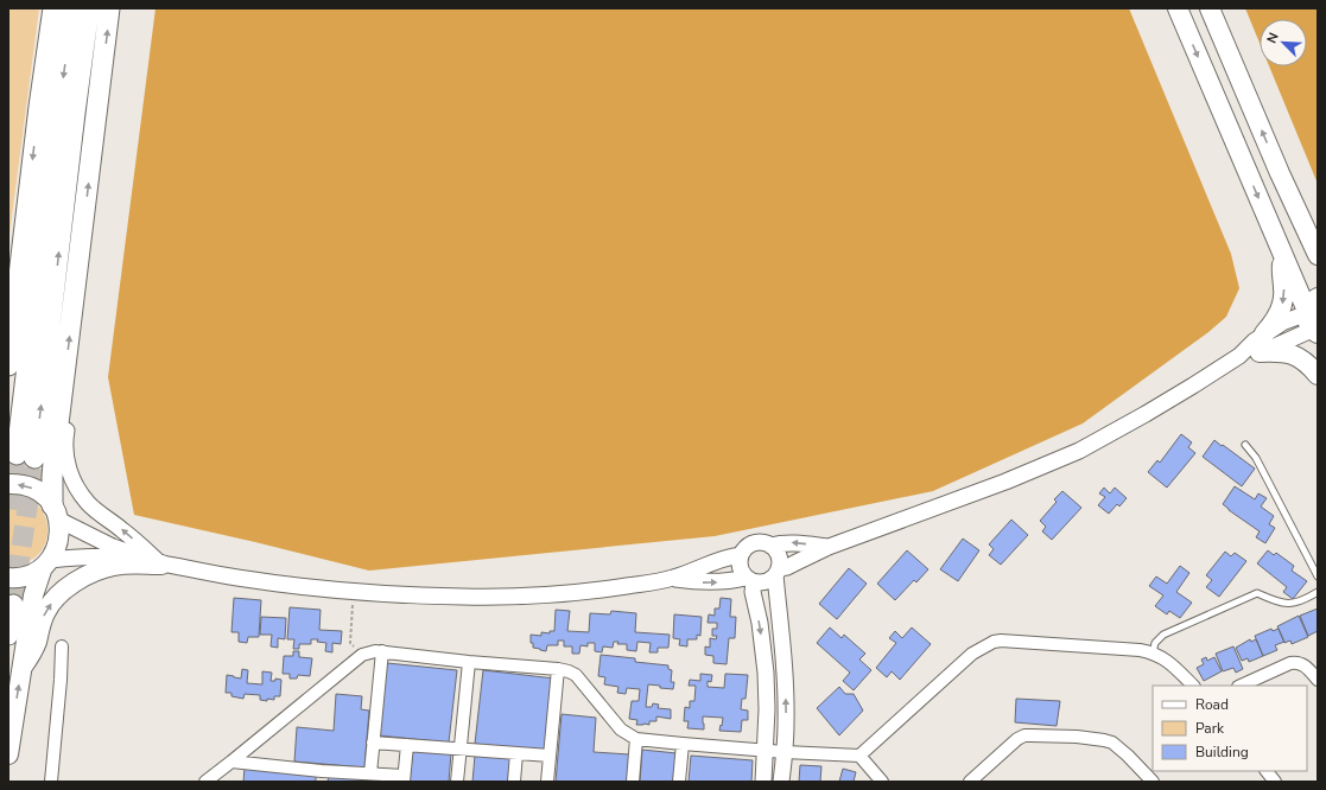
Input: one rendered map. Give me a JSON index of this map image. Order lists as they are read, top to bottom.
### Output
{
  "legend": ["Road", "Park", "Building"],
  "north": "top left"
}
